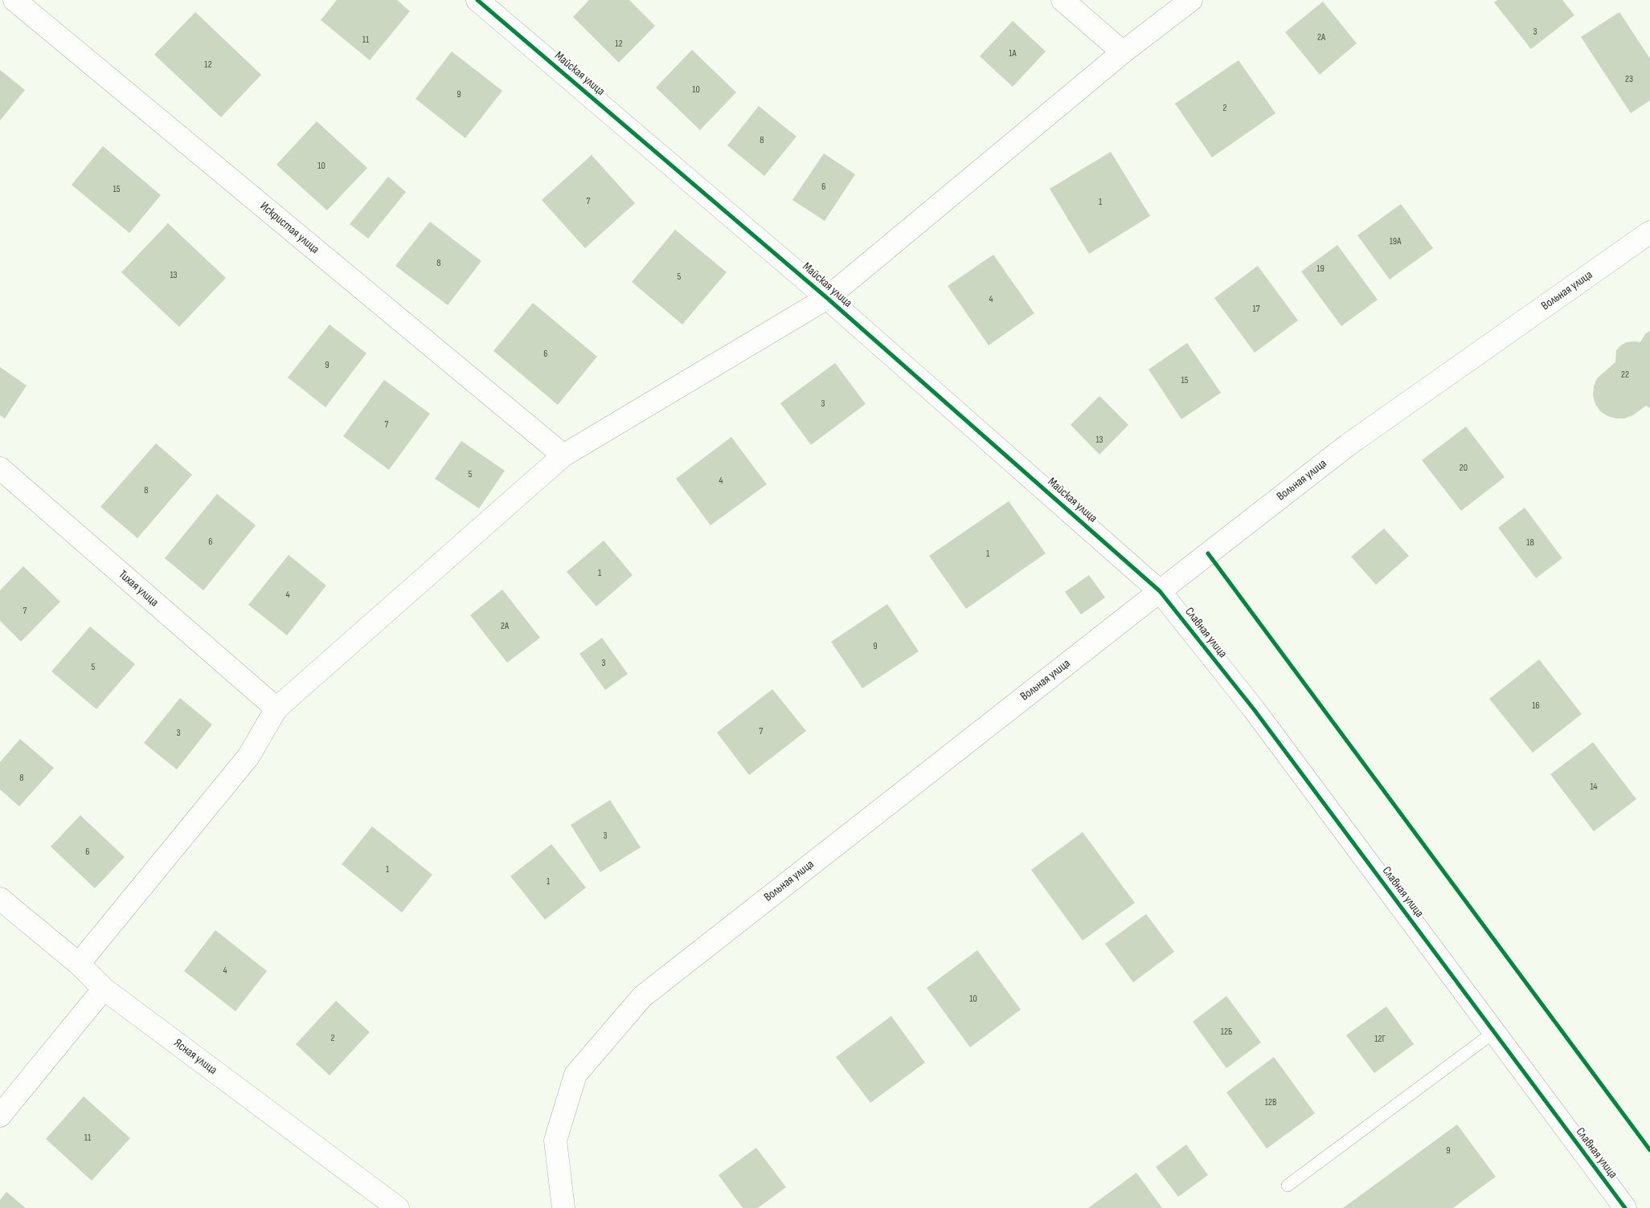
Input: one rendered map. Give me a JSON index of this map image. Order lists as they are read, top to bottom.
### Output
{
  "streets": {
    "street": [
      "Майская улица",
      "Искристая улица",
      "Вольная улица",
      "Тихая улица",
      "Славная улица",
      "Ясная улица"
    ]
  },
  "crossings": [
    ["Майская улица", "Вольная улица"],
    ["Майская улица", "Славная улица"],
    ["Вольная улица", "Славная улица"]
  ],
  "house_numbers": [
    "3",
    "2А",
    "11",
    "12",
    "1А",
    "12",
    "23",
    "10",
    "9",
    "2",
    "8",
    "10",
    "6",
    "15",
    "7",
    "1",
    "19А",
    "8",
    "19",
    "13",
    "5",
    "4",
    "17",
    "6",
    "9",
    "22",
    "15",
    "3",
    "7",
    "13",
    "20",
    "5",
    "4",
    "8",
    "6",
    "18",
    "1",
    "1",
    "4",
    "7",
    "2А",
    "9",
    "3",
    "5",
    "16",
    "7",
    "3",
    "8",
    "14",
    "3",
    "6",
    "1",
    "1",
    "4",
    "10",
    "12Б",
    "2",
    "12Г",
    "12В",
    "11",
    "9"
  ]
}
